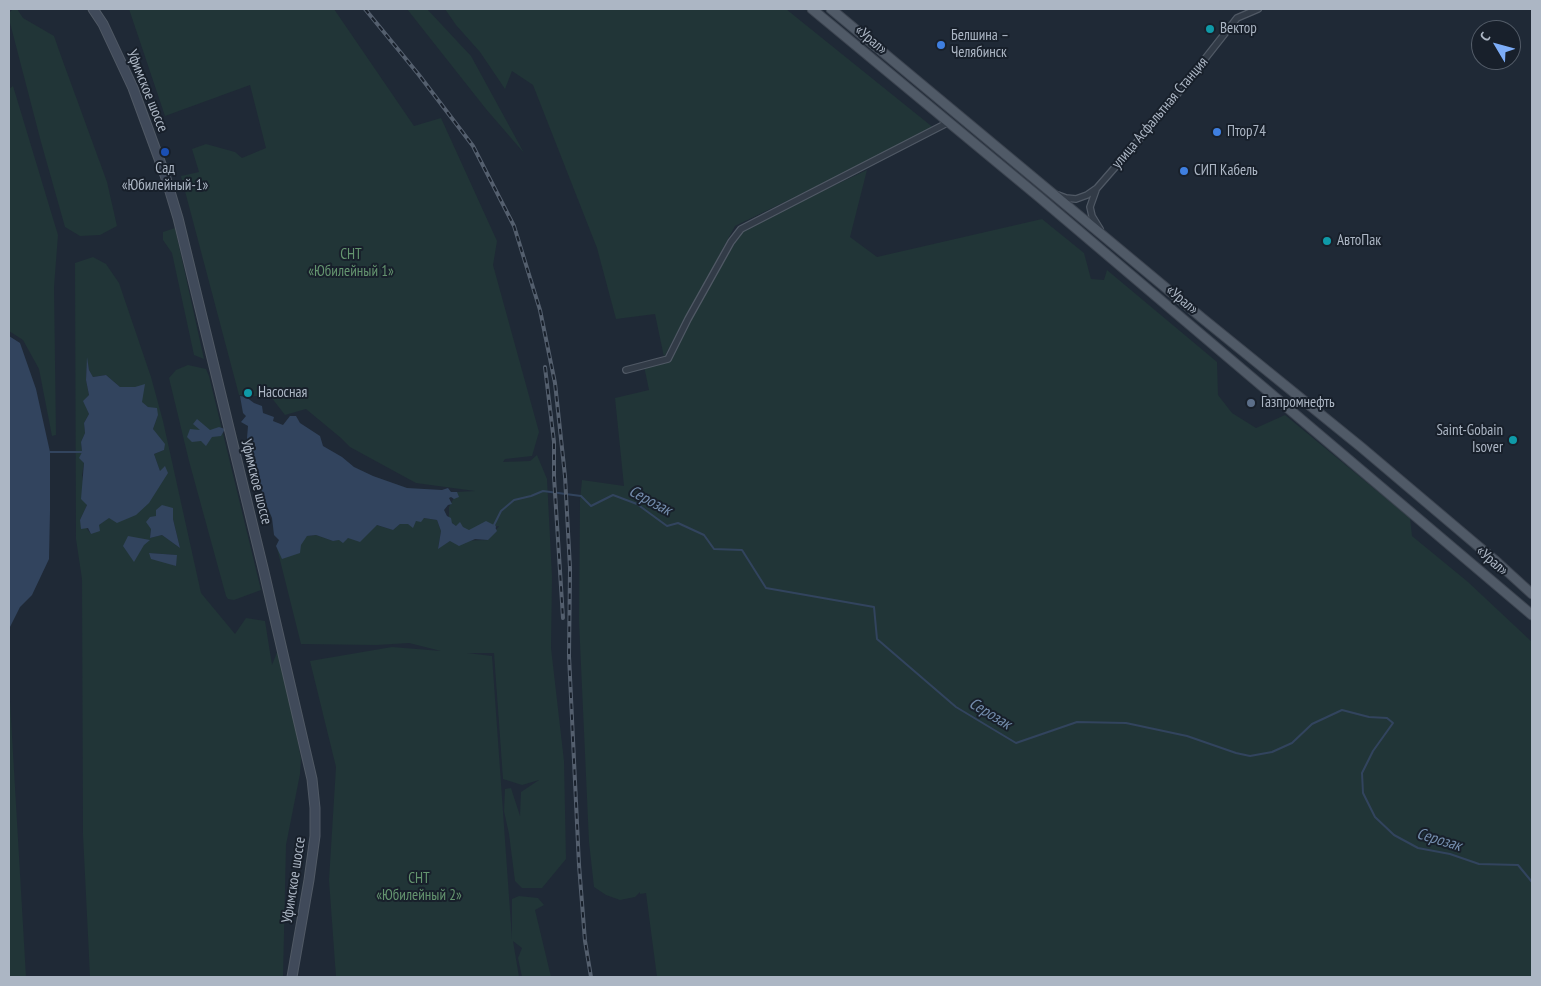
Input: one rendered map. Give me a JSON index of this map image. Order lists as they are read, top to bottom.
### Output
{
  "streets": {
    "main road": ["«Урал»", "Уфимское шоссе"],
    "street": ["улица Асфальтная Станция"]
  },
  "crossings": [
    ["«Урал»", "улица Асфальтная Станция"]
  ],
  "water": ["Серозак"],
  "parks": ["СНТ «Юбилейный 1»", "СНТ «Юбилейный 2»"],
  "places": [
    "Вектор",
    "Белшина – Челябинск",
    "Птор74",
    "Сад «Юбилейный-1»",
    "СИП Кабель",
    "АвтоПак",
    "Насосная",
    "Газпромнефть",
    "Saint-Gobain Isover"
  ],
  "north": "top left"
}
